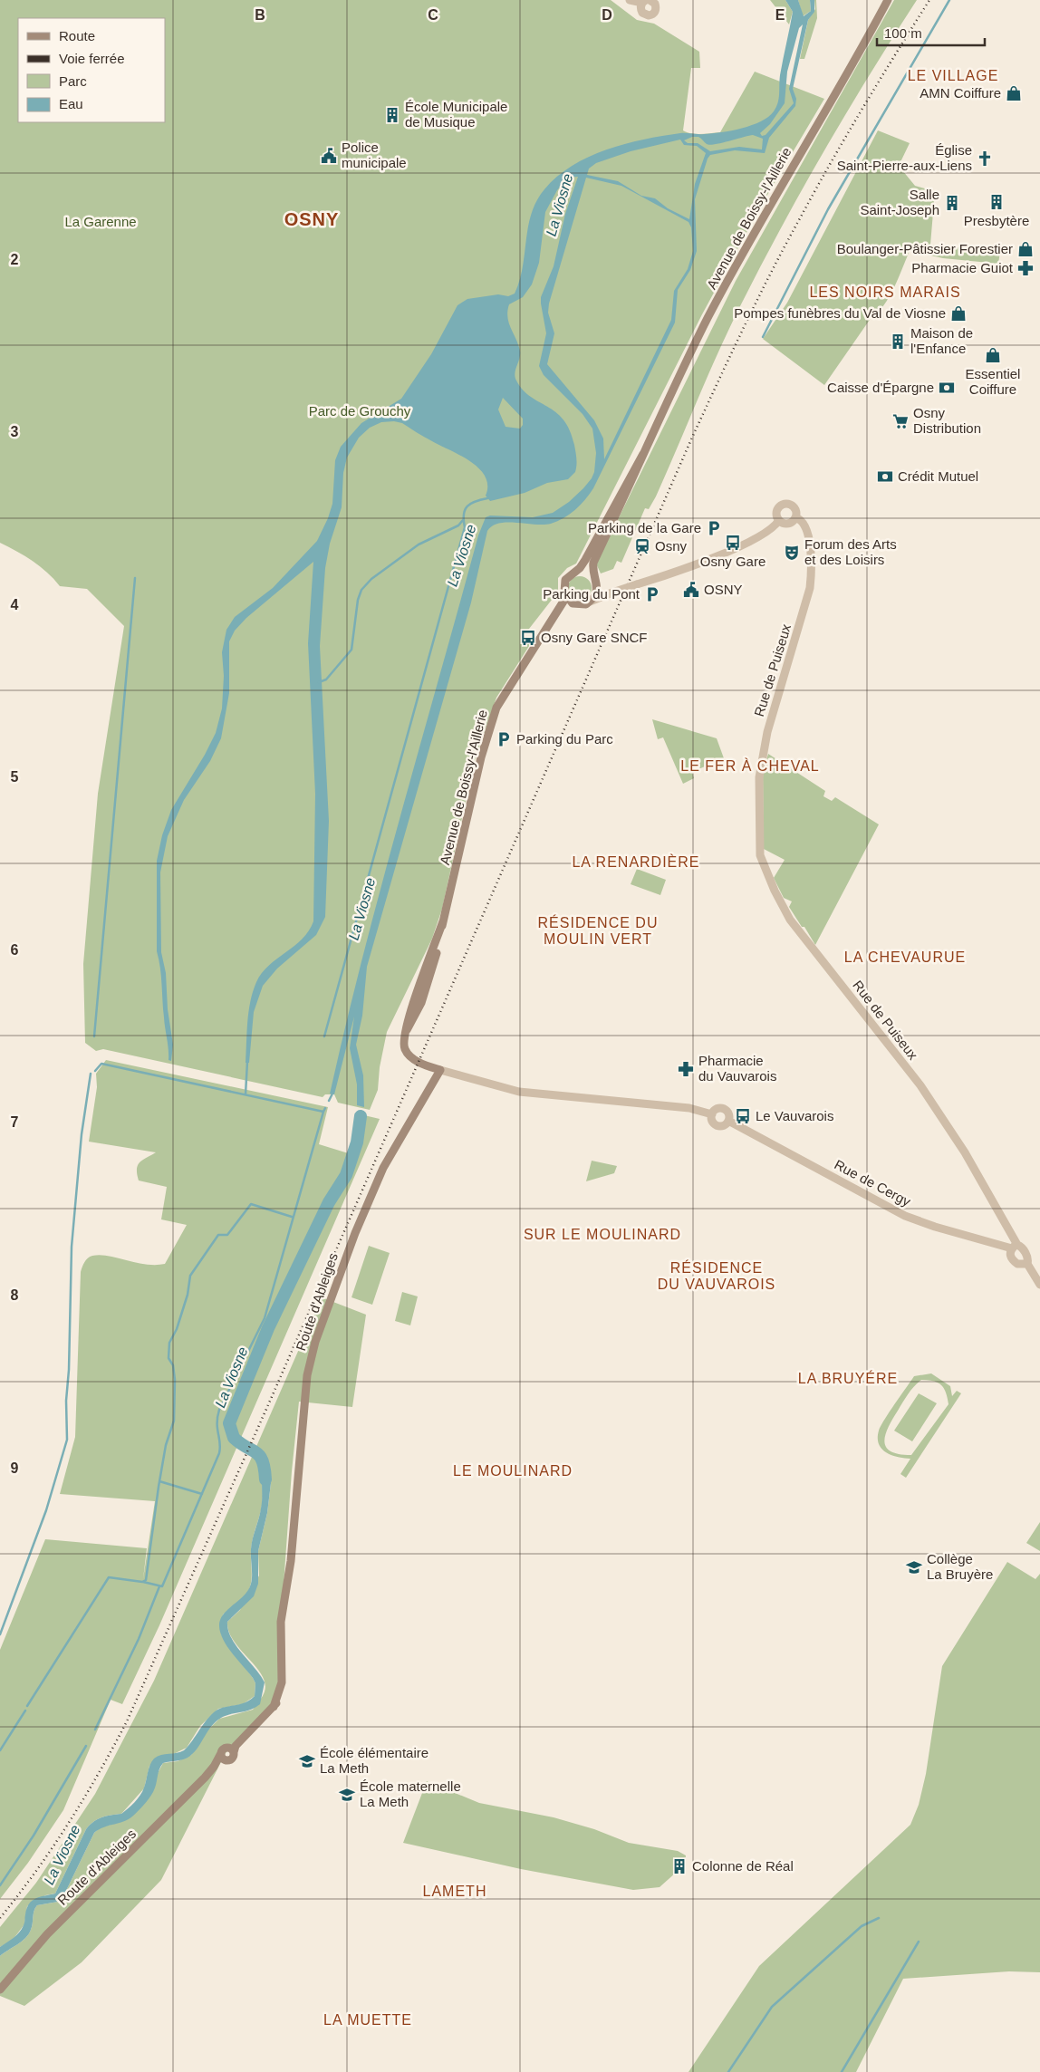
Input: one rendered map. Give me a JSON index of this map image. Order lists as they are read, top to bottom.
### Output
{
  "streets": {
    "main road": ["Avenue de Boissy-l'Aillerie", "Route d'Ableiges"],
    "street": ["Rue de Puiseux", "Rue de Cergy"]
  },
  "crossings": [
    ["Avenue de Boissy-l'Aillerie", "Route d'Ableiges"],
    ["Rue de Puiseux", "Rue de Cergy"]
  ],
  "districts": [
    "LE VILLAGE",
    "OSNY",
    "LES NOIRS MARAIS",
    "LE FER À CHEVAL",
    "LA RENARDIÈRE",
    "RÉSIDENCE DU MOULIN VERT",
    "LA CHEVAURUE",
    "SUR LE MOULINARD",
    "RÉSIDENCE DU VAUVAROIS",
    "LA BRUYÉRE",
    "LE MOULINARD",
    "LAMETH",
    "LA MUETTE"
  ],
  "water": ["La Viosne"],
  "parks": ["La Garenne", "Parc de Grouchy"],
  "places": {
    "shop": [
      "AMN Coiffure",
      "Boulanger-Pâtissier Forestier",
      "Pompes funèbres du Val de Viosne",
      "Essentiel Coiffure"
    ],
    "building": [
      "École Municipale de Musique",
      "Presbytère",
      "Salle Saint-Joseph",
      "Maison de l'Enfance",
      "Colonne de Réal"
    ],
    "public building": ["Police municipale", "OSNY"],
    "church": ["Église Saint-Pierre-aux-Liens"],
    "pharmacy": ["Pharmacie Guiot", "Pharmacie du Vauvarois"],
    "bank": ["Caisse d'Épargne", "Crédit Mutuel"],
    "supermarket": ["Osny Distribution"],
    "parking": ["Parking de la Gare", "Parking du Pont", "Parking du Parc"],
    "bus stop": ["Osny Gare", "Osny Gare SNCF", "Le Vauvarois"],
    "station": ["Osny"],
    "theatre": ["Forum des Arts et des Loisirs"],
    "school or university": ["Collège La Bruyère", "École élémentaire La Meth", "École maternelle La Meth"]
  },
  "legend": [
    "Route",
    "Voie ferrée",
    "Parc",
    "Eau"
  ],
  "scale_bar": "100 m",
  "grid": {
    "columns": [
      "B",
      "C",
      "D",
      "E"
    ],
    "rows": [
      "2",
      "3",
      "4",
      "5",
      "6",
      "7",
      "8",
      "9"
    ]
  }
}
